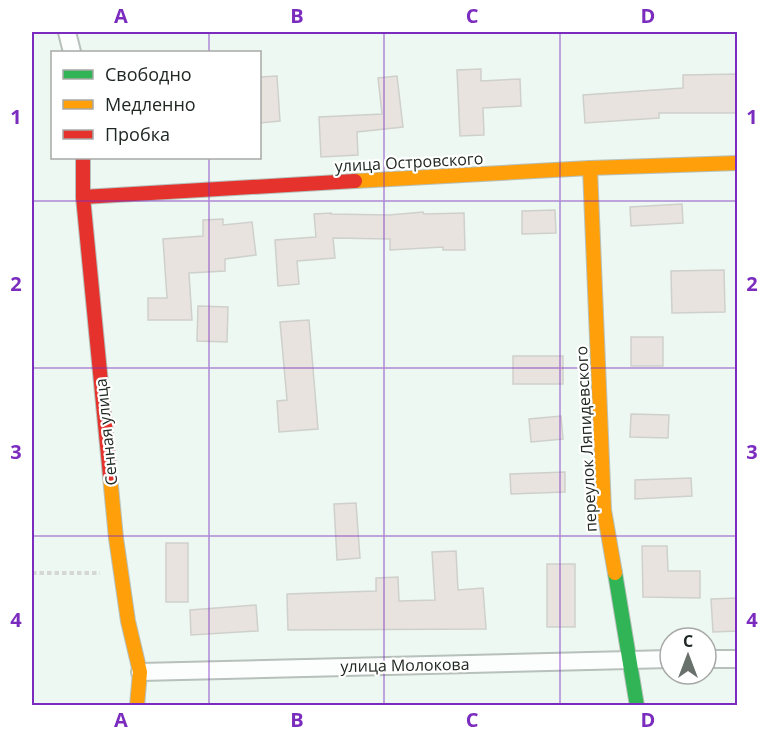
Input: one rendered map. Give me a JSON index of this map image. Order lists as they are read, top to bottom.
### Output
{
  "streets": {
    "street": [
      "улица Островского",
      "Сенная улица",
      "переулок Ляпидевского",
      "улица Молокова"
    ]
  },
  "crossings": [
    ["улица Островского", "Сенная улица"],
    ["улица Островского", "переулок Ляпидевского"],
    ["Сенная улица", "улица Молокова"],
    ["переулок Ляпидевского", "улица Молокова"]
  ],
  "legend": ["Свободно", "Медленно", "Пробка"],
  "north": "top",
  "grid": {
    "columns": [
      "A",
      "B",
      "C",
      "D"
    ],
    "rows": [
      "1",
      "2",
      "3",
      "4"
    ]
  }
}
